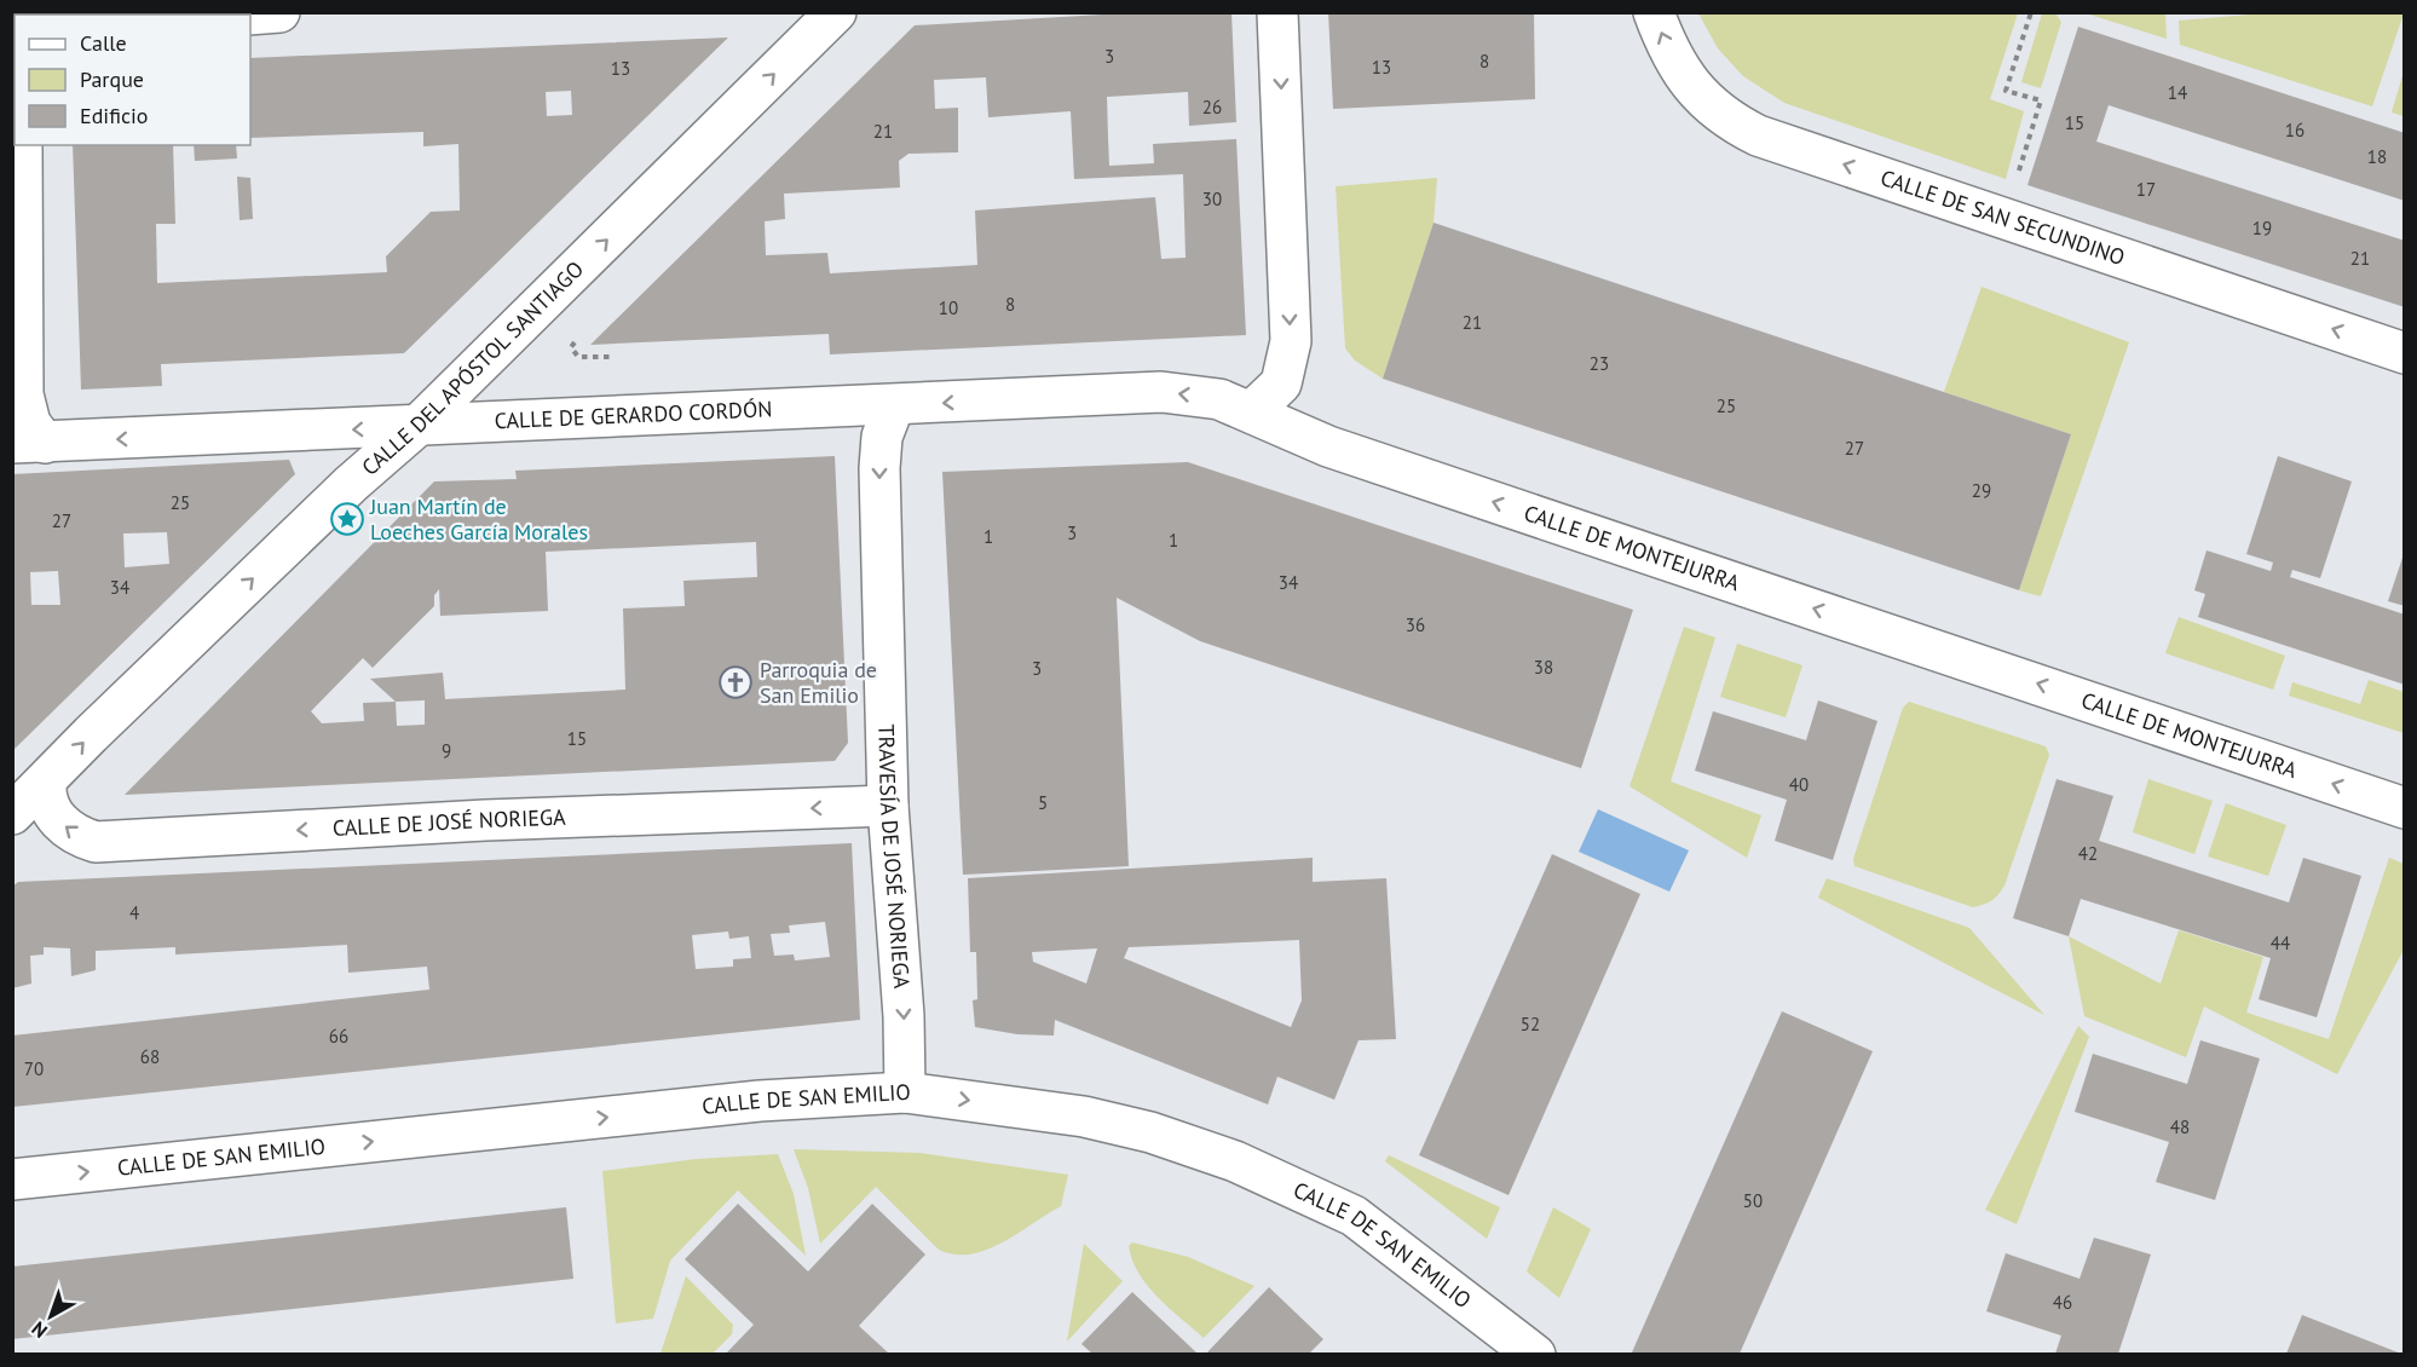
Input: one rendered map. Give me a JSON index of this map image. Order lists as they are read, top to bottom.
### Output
{
  "streets": {
    "street": [
      "CALLE DE SAN SECUNDINO",
      "CALLE DEL APÓSTOL SANTIAGO",
      "CALLE DE GERARDO CORDÓN",
      "CALLE DE MONTEJURRA",
      "CALLE DE JOSÉ NORIEGA",
      "TRAVESÍA DE JOSÉ NORIEGA",
      "CALLE DE SAN EMILIO"
    ]
  },
  "crossings": [
    ["CALLE DEL APÓSTOL SANTIAGO", "CALLE DE GERARDO CORDÓN"],
    ["CALLE DEL APÓSTOL SANTIAGO", "CALLE DE JOSÉ NORIEGA"],
    ["CALLE DE GERARDO CORDÓN", "CALLE DE MONTEJURRA"],
    ["CALLE DE GERARDO CORDÓN", "TRAVESÍA DE JOSÉ NORIEGA"],
    ["CALLE DE JOSÉ NORIEGA", "TRAVESÍA DE JOSÉ NORIEGA"],
    ["TRAVESÍA DE JOSÉ NORIEGA", "CALLE DE SAN EMILIO"]
  ],
  "one_way": [
    "CALLE DE SAN SECUNDINO",
    "CALLE DEL APÓSTOL SANTIAGO",
    "CALLE DE GERARDO CORDÓN",
    "CALLE DE MONTEJURRA",
    "CALLE DE JOSÉ NORIEGA",
    "TRAVESÍA DE JOSÉ NORIEGA",
    "CALLE DE SAN EMILIO"
  ],
  "places": {
    "place": ["Juan Martín de Loeches García Morales"],
    "church": ["Parroquia de San Emilio"]
  },
  "house_numbers": [
    "3",
    "8",
    "13",
    "13",
    "14",
    "26",
    "15",
    "16",
    "21",
    "18",
    "17",
    "30",
    "19",
    "21",
    "8",
    "10",
    "21",
    "23",
    "25",
    "27",
    "29",
    "25",
    "27",
    "3",
    "1",
    "1",
    "34",
    "34",
    "36",
    "38",
    "3",
    "15",
    "9",
    "40",
    "5",
    "42",
    "4",
    "44",
    "52",
    "66",
    "68",
    "70",
    "48",
    "50",
    "46"
  ],
  "legend": ["Calle", "Parque", "Edificio"],
  "north": "bottom left"
}
